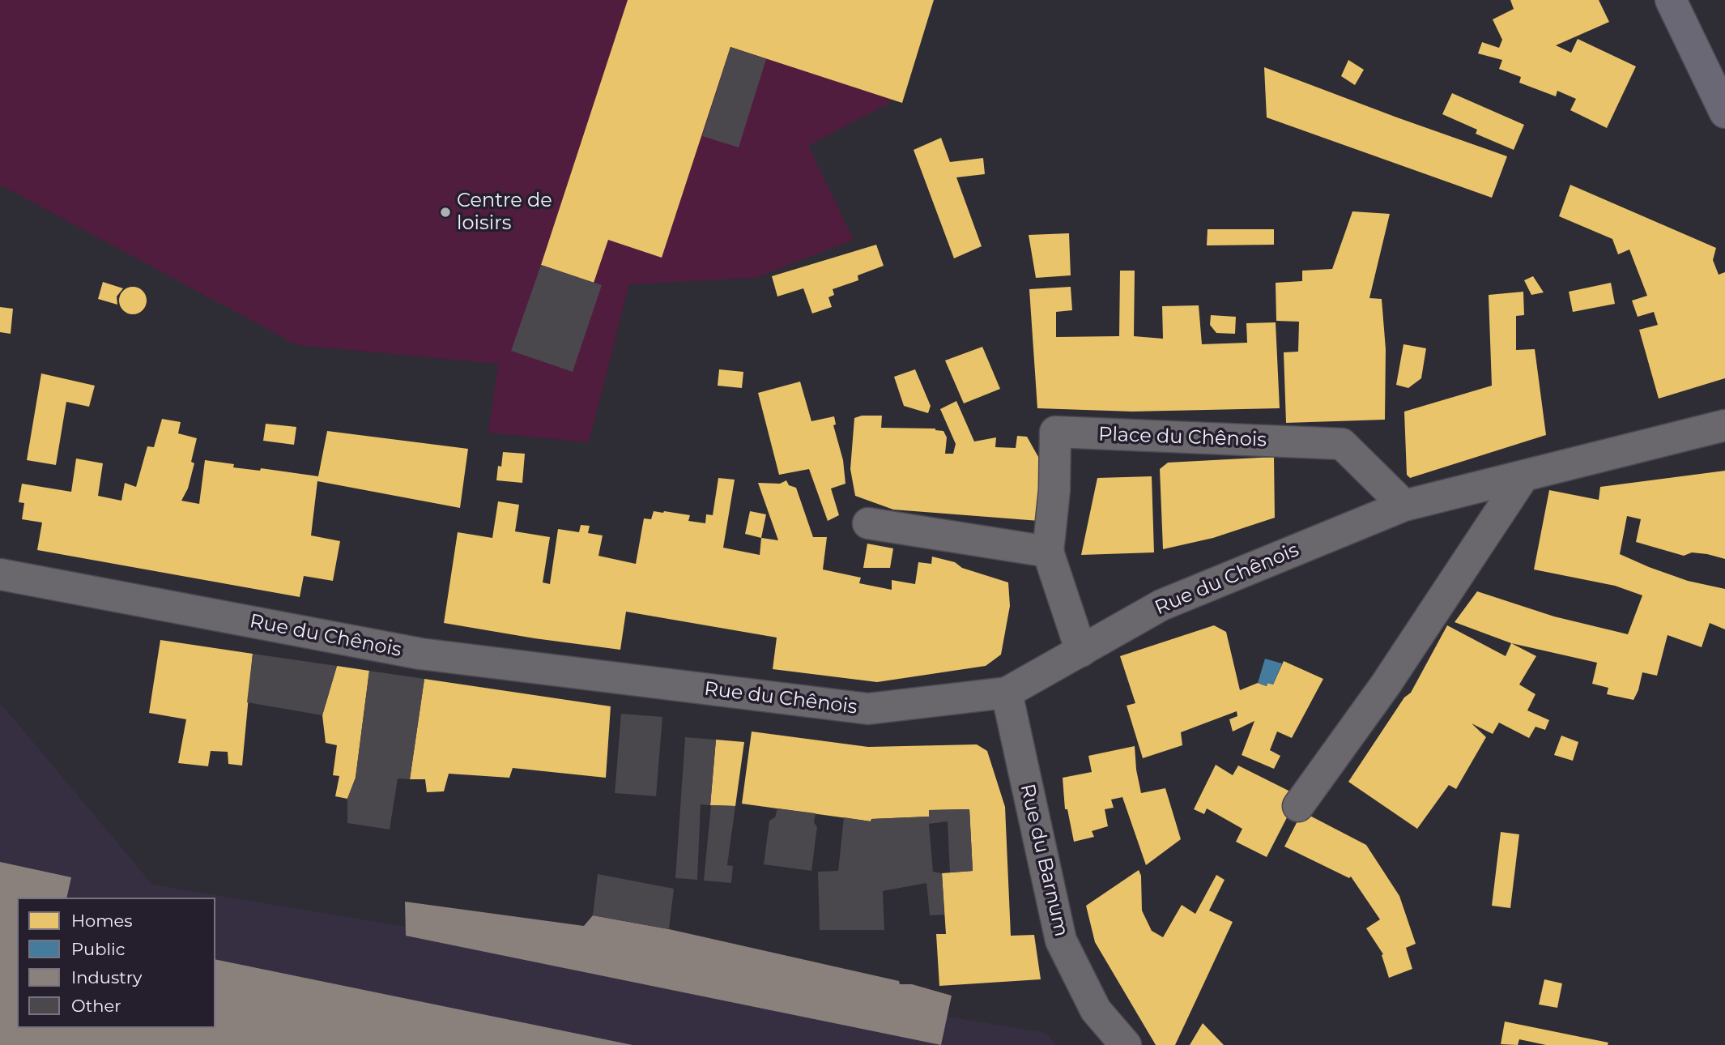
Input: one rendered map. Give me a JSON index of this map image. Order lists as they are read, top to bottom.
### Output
{
  "streets": {
    "street": ["Place du Chênois", "Rue du Chênois", "Rue du Barnum"]
  },
  "crossings": [
    ["Place du Chênois", "Rue du Chênois"],
    ["Rue du Chênois", "Rue du Barnum"]
  ],
  "places": ["Centre de loisirs"],
  "legend": [
    "Homes",
    "Public",
    "Industry",
    "Other"
  ]
}
